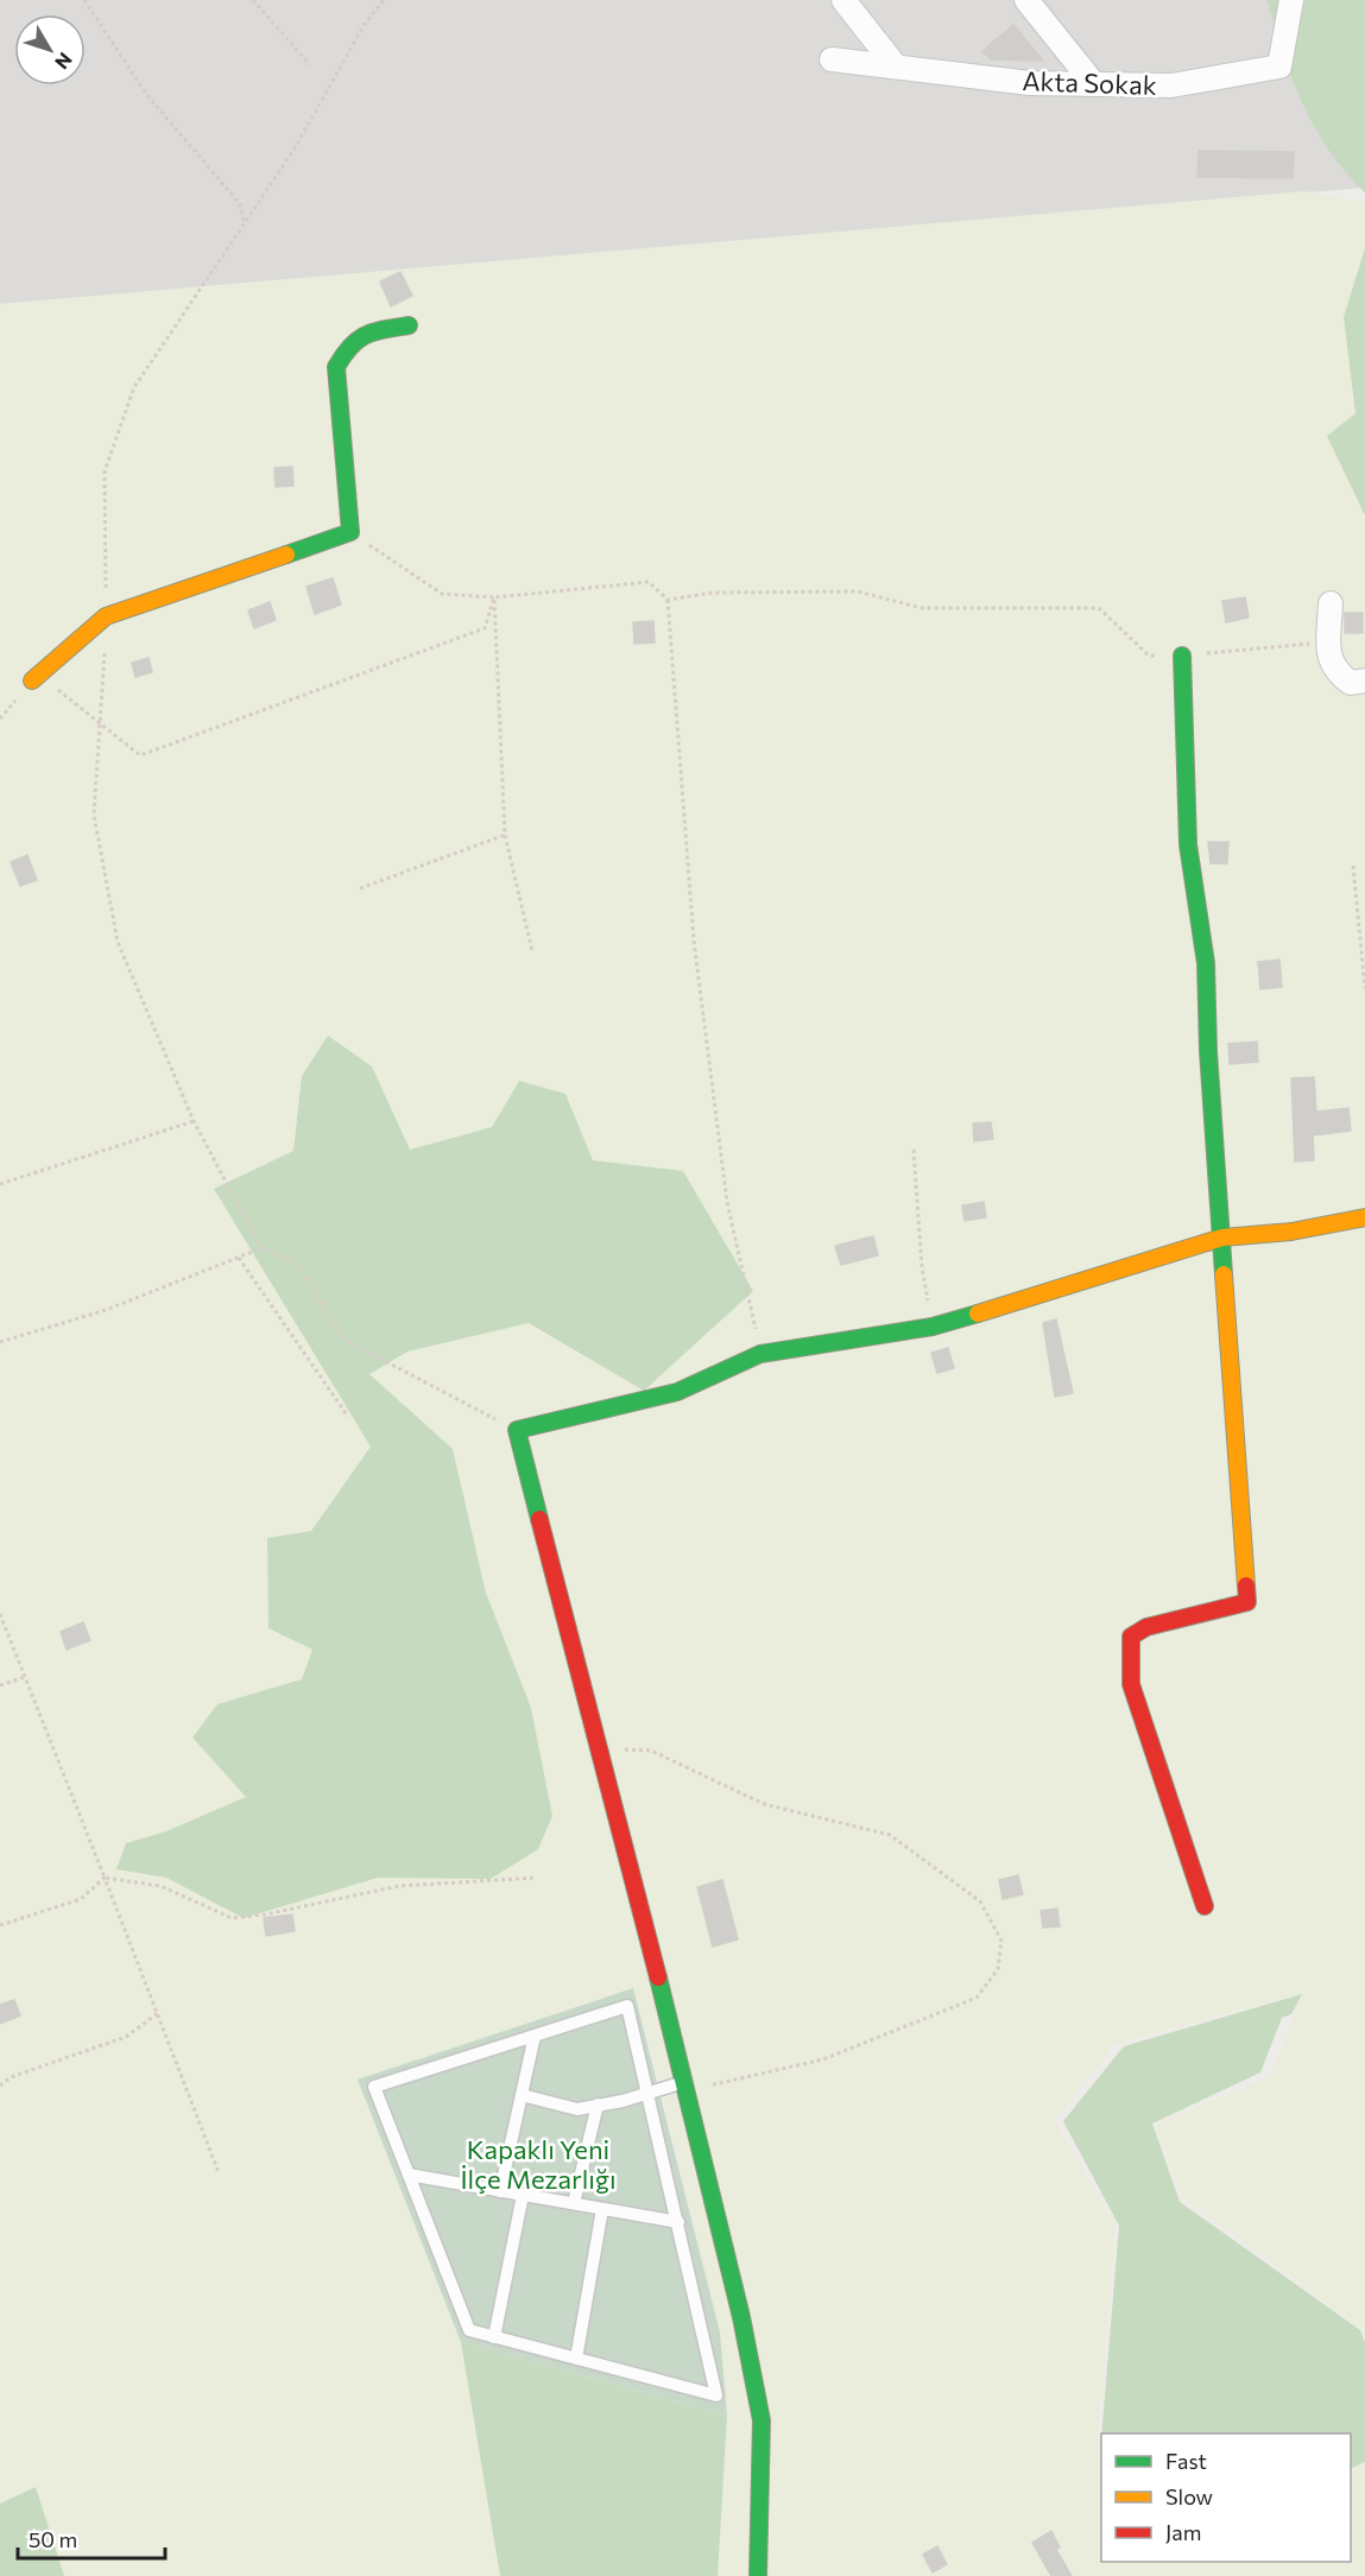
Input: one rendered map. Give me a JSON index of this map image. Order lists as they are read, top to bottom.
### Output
{
  "streets": {
    "street": ["Akta Sokak"]
  },
  "parks": ["Kapaklı Yeni İlçe Mezarlığı"],
  "legend": ["Fast", "Slow", "Jam"],
  "scale_bar": "50 m",
  "north": "bottom right"
}
